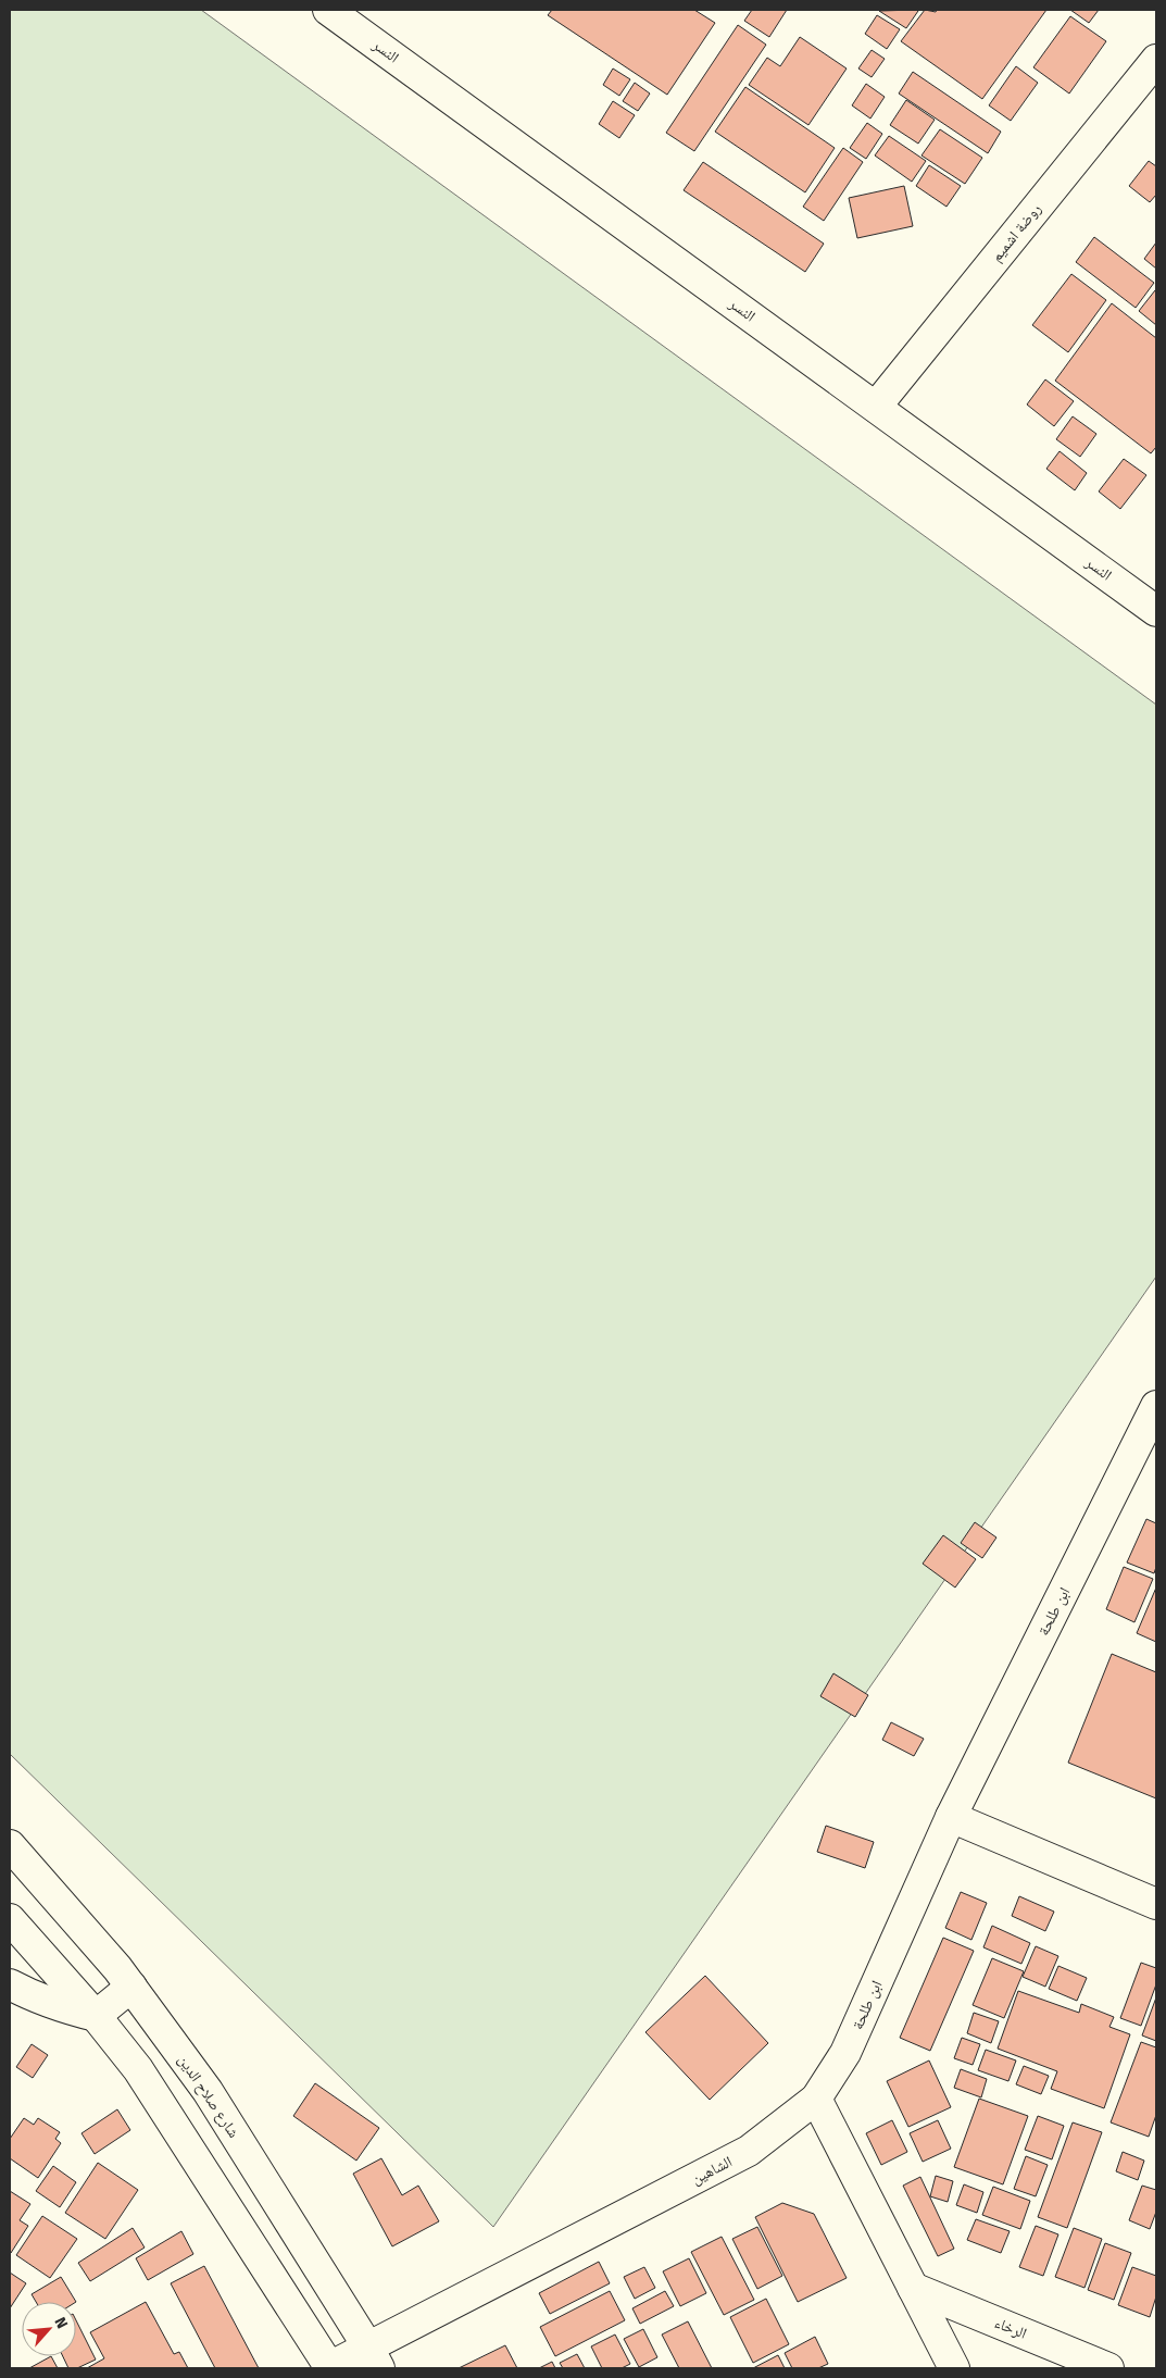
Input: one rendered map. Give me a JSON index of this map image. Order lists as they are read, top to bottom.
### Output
{
  "streets": {
    "street": [
      "النسر",
      "روضة اشميم",
      "ابن طلحة",
      "شارع صلاح الدين",
      "الشاهين",
      "الرخاء"
    ]
  },
  "crossings": [
    ["النسر", "روضة اشميم"],
    ["ابن طلحة", "الشاهين"],
    ["شارع صلاح الدين", "الشاهين"]
  ],
  "north": "top right"
}
